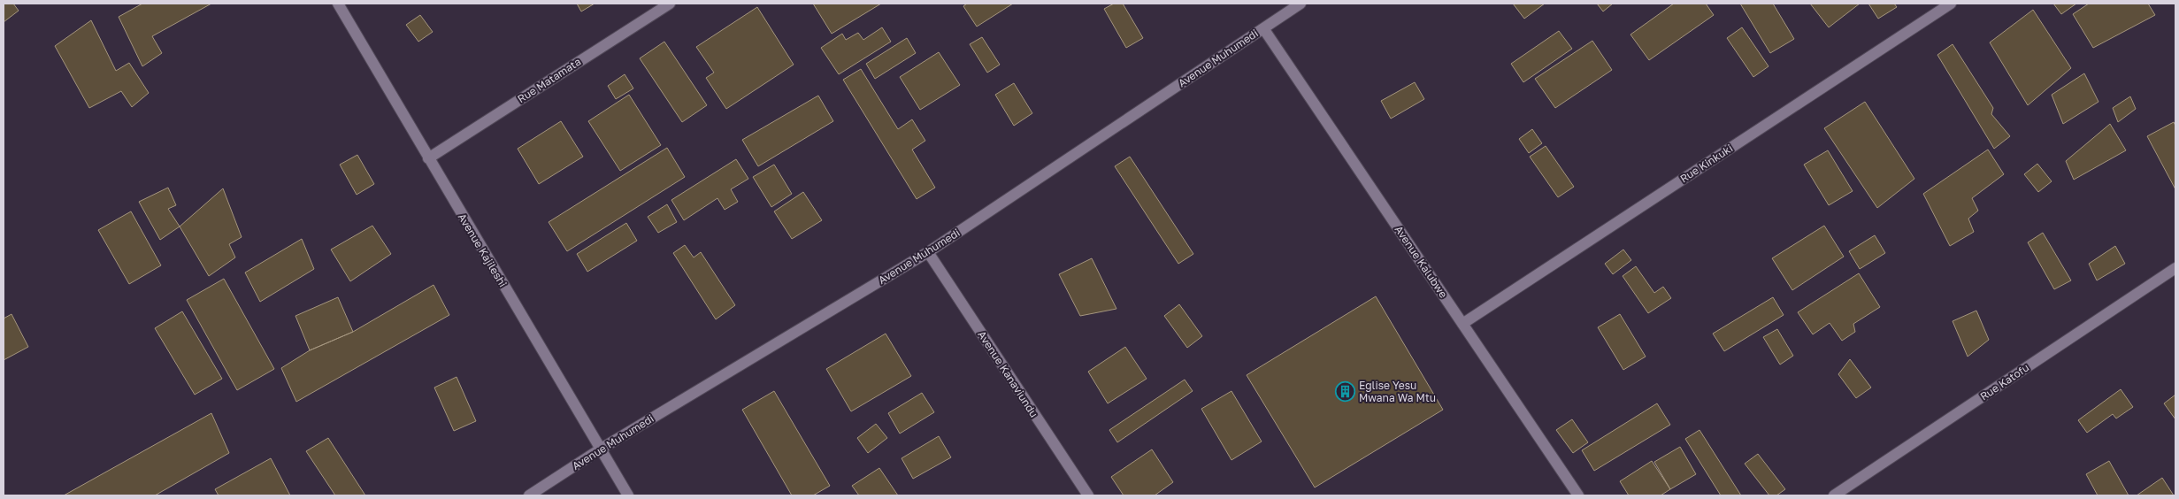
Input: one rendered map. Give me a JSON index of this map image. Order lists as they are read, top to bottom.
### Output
{
  "streets": {
    "street": [
      "Avenue Muhumedi",
      "Rue Matamata",
      "Rue Kinkuki",
      "Avenue Kajileshi",
      "Avenue Kalubwe",
      "Avenue Kanaviundu",
      "Rue Katofu"
    ]
  },
  "crossings": [
    ["Avenue Muhumedi", "Avenue Kajileshi"],
    ["Avenue Muhumedi", "Avenue Kalubwe"],
    ["Avenue Muhumedi", "Avenue Kanaviundu"],
    ["Rue Matamata", "Avenue Kajileshi"],
    ["Rue Kinkuki", "Avenue Kalubwe"]
  ],
  "places": {
    "building": ["Eglise Yesu Mwana Wa Mtu"]
  }
}
